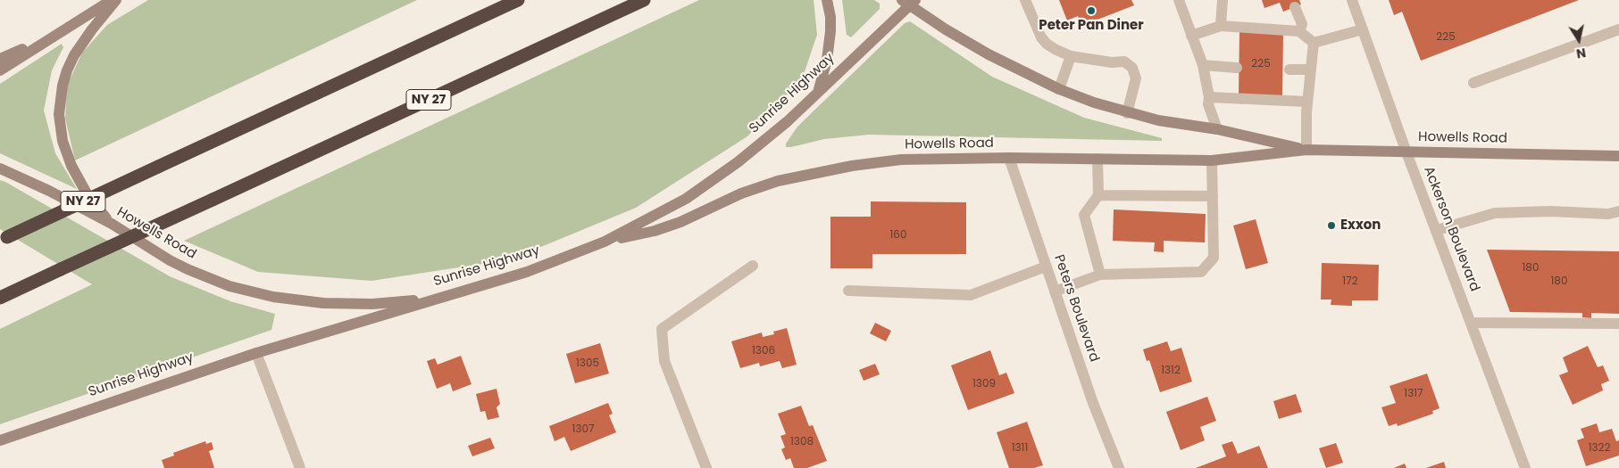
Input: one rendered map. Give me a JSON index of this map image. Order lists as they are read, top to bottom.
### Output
{
  "streets": {
    "highway": ["NY 27"],
    "main road": ["Sunrise Highway", "Howells Road"],
    "street": ["Ackerson Boulevard", "Peters Boulevard"]
  },
  "crossings": [
    ["Sunrise Highway", "Howells Road"],
    ["Howells Road", "Ackerson Boulevard"],
    ["Howells Road", "Peters Boulevard"]
  ],
  "places": ["Peter Pan Diner", "Exxon"],
  "house_numbers": [
    "225",
    "225",
    "160",
    "180",
    "172",
    "180",
    "1306",
    "1305",
    "1312",
    "1309",
    "1317",
    "1307",
    "1308",
    "1311",
    "1322"
  ],
  "north": "bottom"
}
